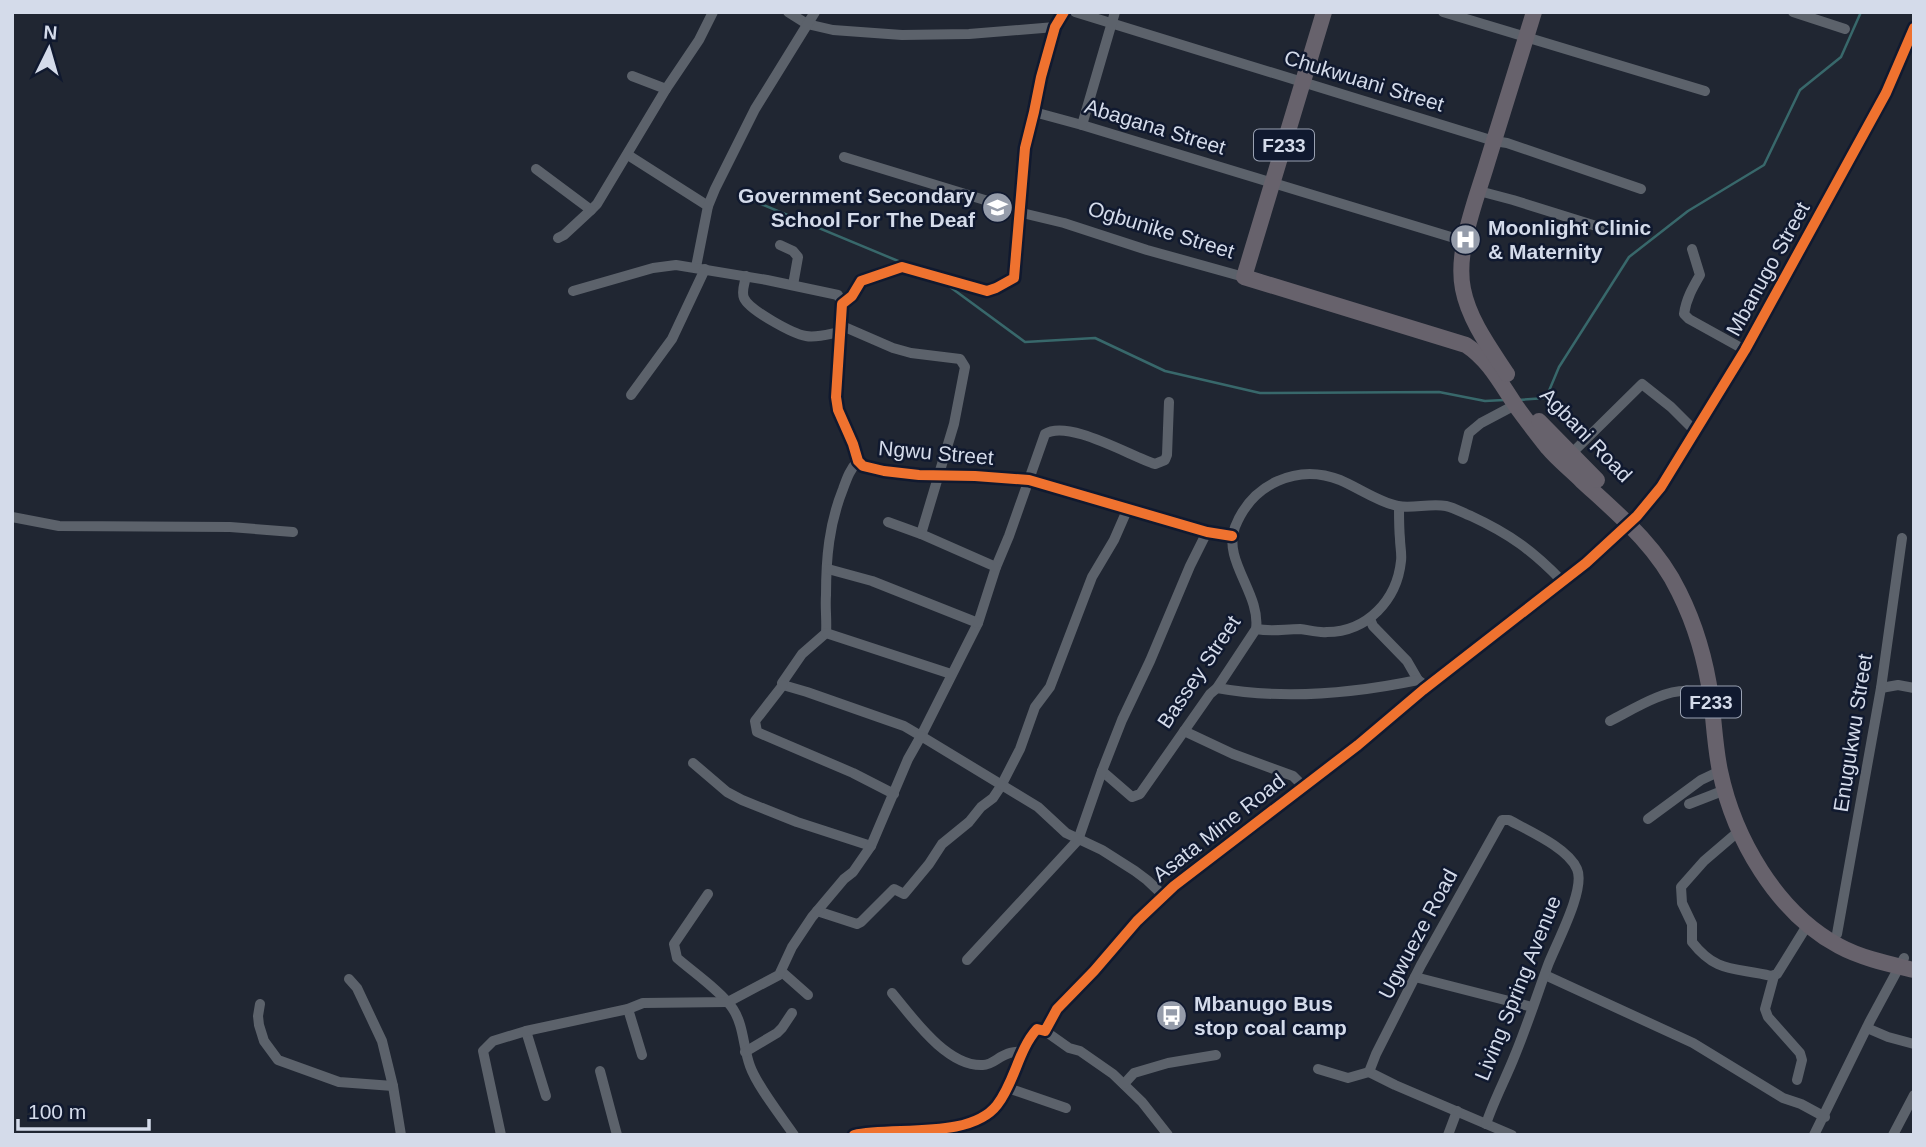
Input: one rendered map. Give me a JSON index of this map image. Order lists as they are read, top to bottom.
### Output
{
  "streets": {
    "main road": ["F233", "Ogbunike Street", "Agbani Road"],
    "street": [
      "Chukwuani Street",
      "Abagana Street",
      "Mbanugo Street",
      "Ngwu Street",
      "Bassey Street",
      "Enugukwu Street",
      "Asata Mine Road",
      "Ugwueze Road",
      "Living Spring Avenue"
    ]
  },
  "crossings": [
    ["Chukwuani Street", "F233"],
    ["Chukwuani Street", "Agbani Road"],
    ["Abagana Street", "F233"],
    ["Abagana Street", "Agbani Road"],
    ["F233", "Ogbunike Street"],
    ["Ogbunike Street", "Agbani Road"],
    ["Mbanugo Street", "Agbani Road"],
    ["Mbanugo Street", "Asata Mine Road"],
    ["Agbani Road", "Enugukwu Street"],
    ["Agbani Road", "Asata Mine Road"],
    ["Ngwu Street", "Bassey Street"],
    ["Ugwueze Road", "Living Spring Avenue"]
  ],
  "places": {
    "school or university": ["Government Secondary School For The Deaf"],
    "hospital": ["Moonlight Clinic & Maternity"],
    "bus stop": ["Mbanugo Bus stop coal camp"]
  },
  "scale_bar": "100 m",
  "north": "top"
}
